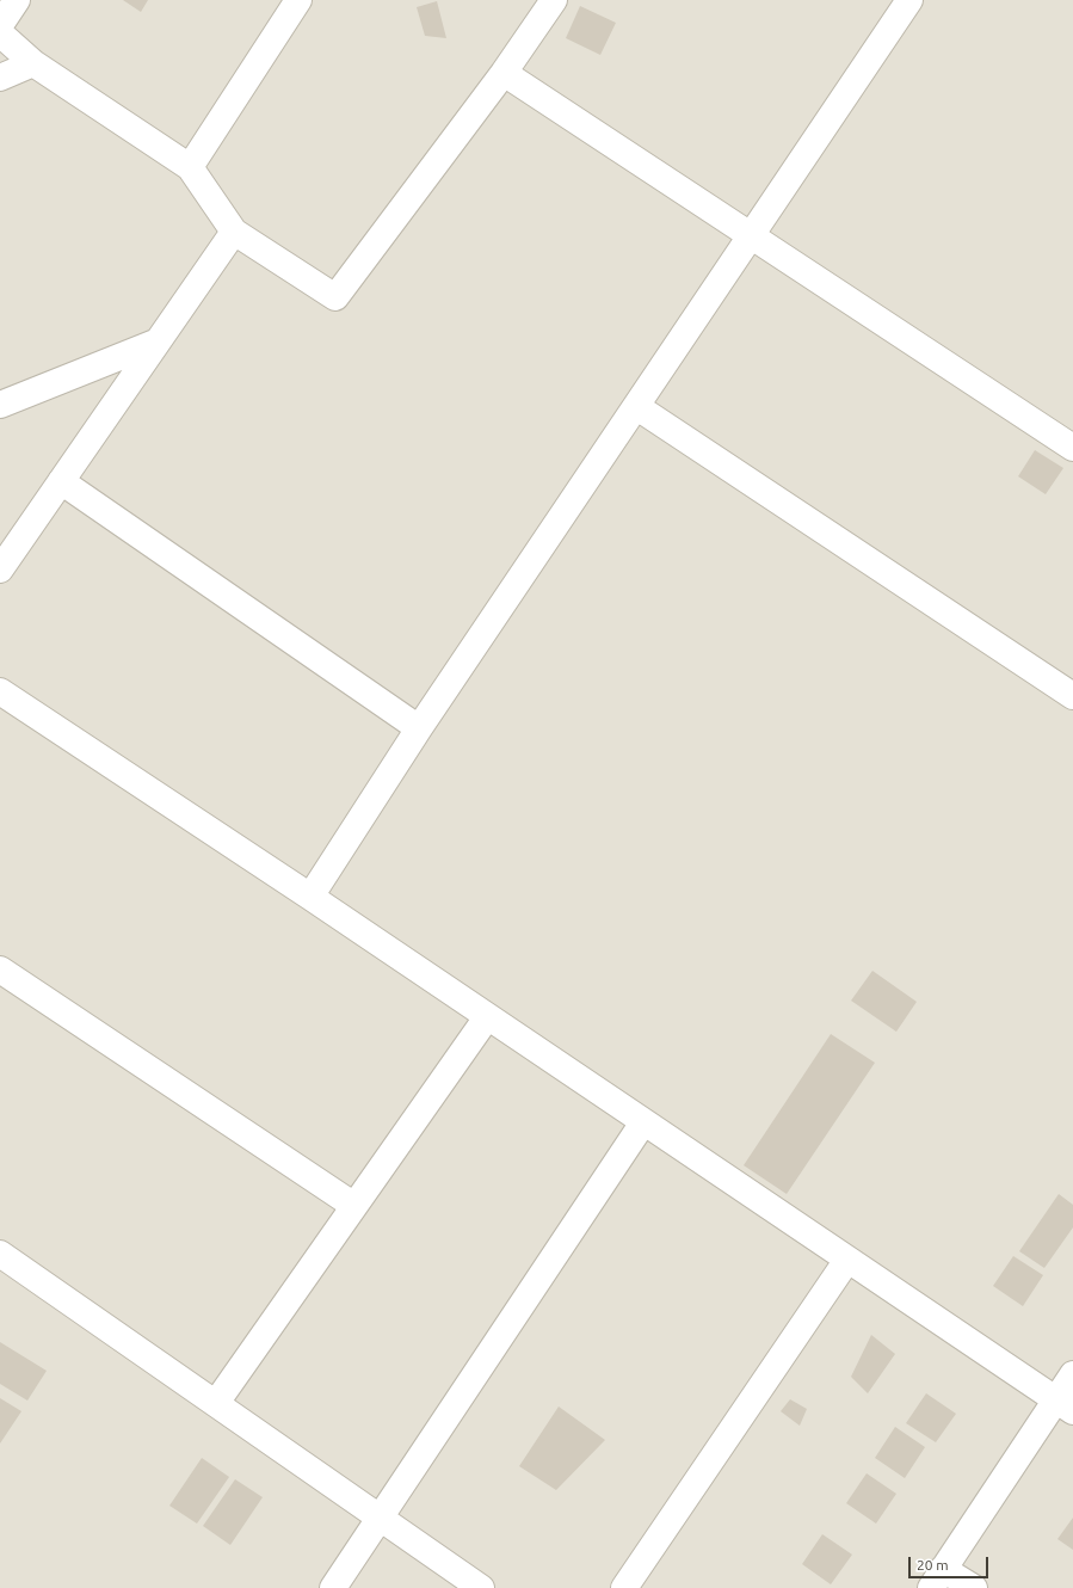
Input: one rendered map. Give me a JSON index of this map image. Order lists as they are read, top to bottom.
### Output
{
  "scale_bar": "20 m"
}
